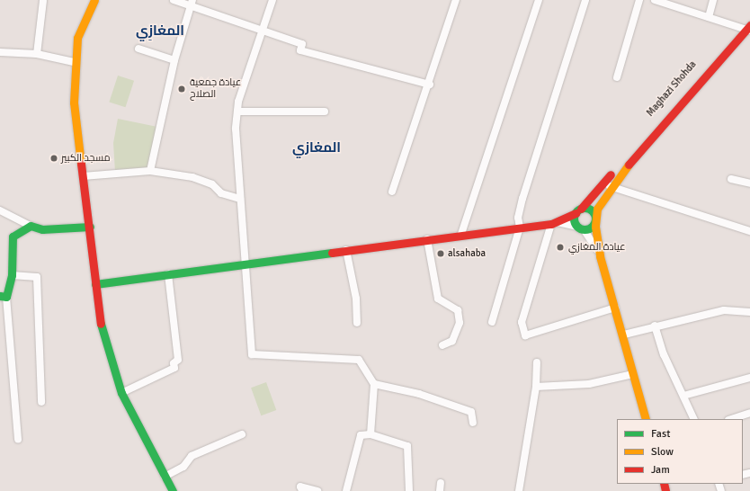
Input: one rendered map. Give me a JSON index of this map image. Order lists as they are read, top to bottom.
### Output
{
  "streets": {
    "street": ["Maghazi Shohda"]
  },
  "districts": ["المغازِي", "المغازي"],
  "places": [
    "عيادة جمعية الصلاح",
    "مسجد الكبير",
    "عيادة المغازي",
    "alsahaba"
  ],
  "legend": ["Fast", "Slow", "Jam"]
}
